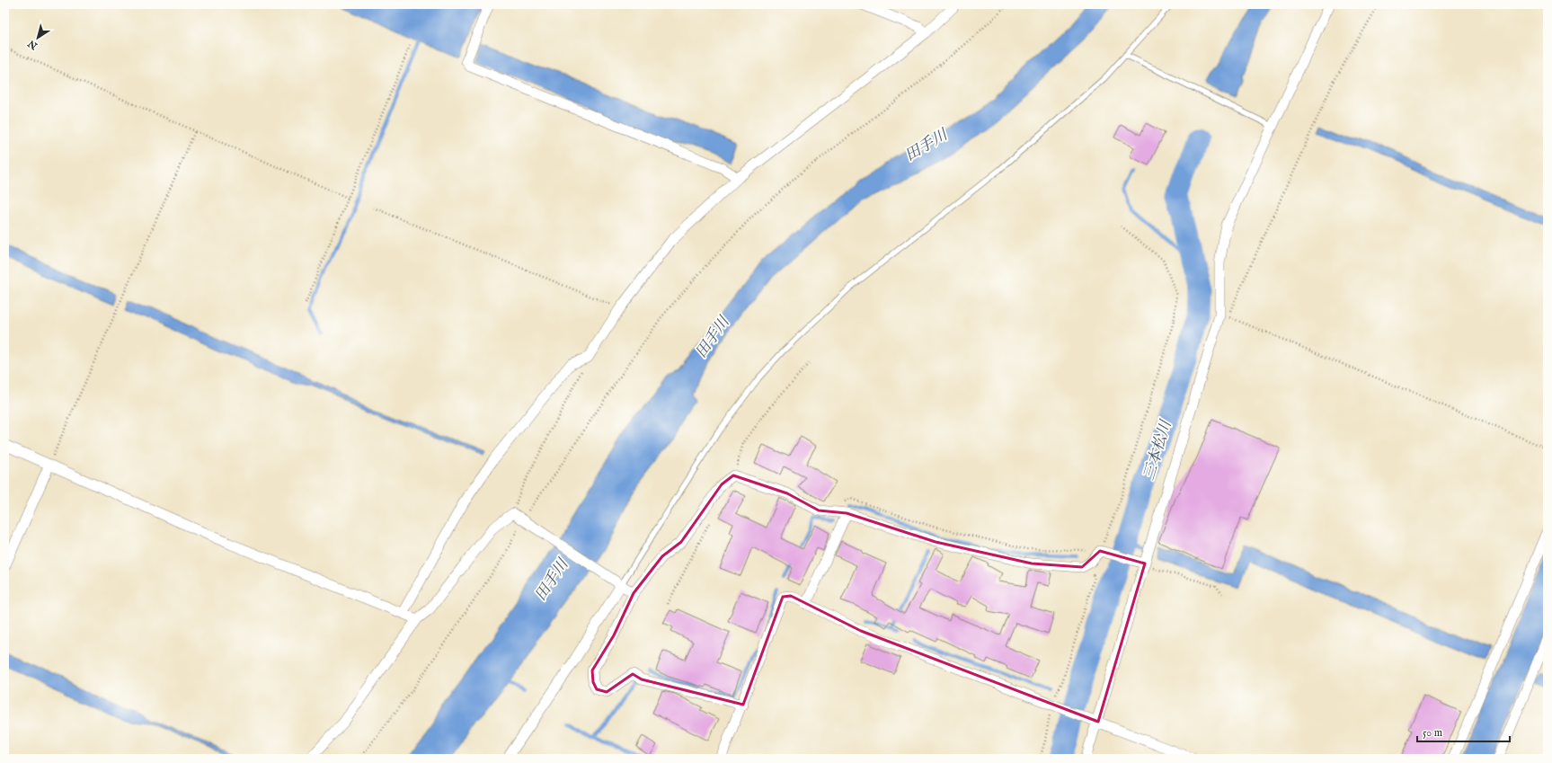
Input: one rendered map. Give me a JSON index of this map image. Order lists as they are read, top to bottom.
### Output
{
  "water": ["田手川", "三本松川"],
  "scale_bar": "50 m",
  "north": "bottom left"
}
